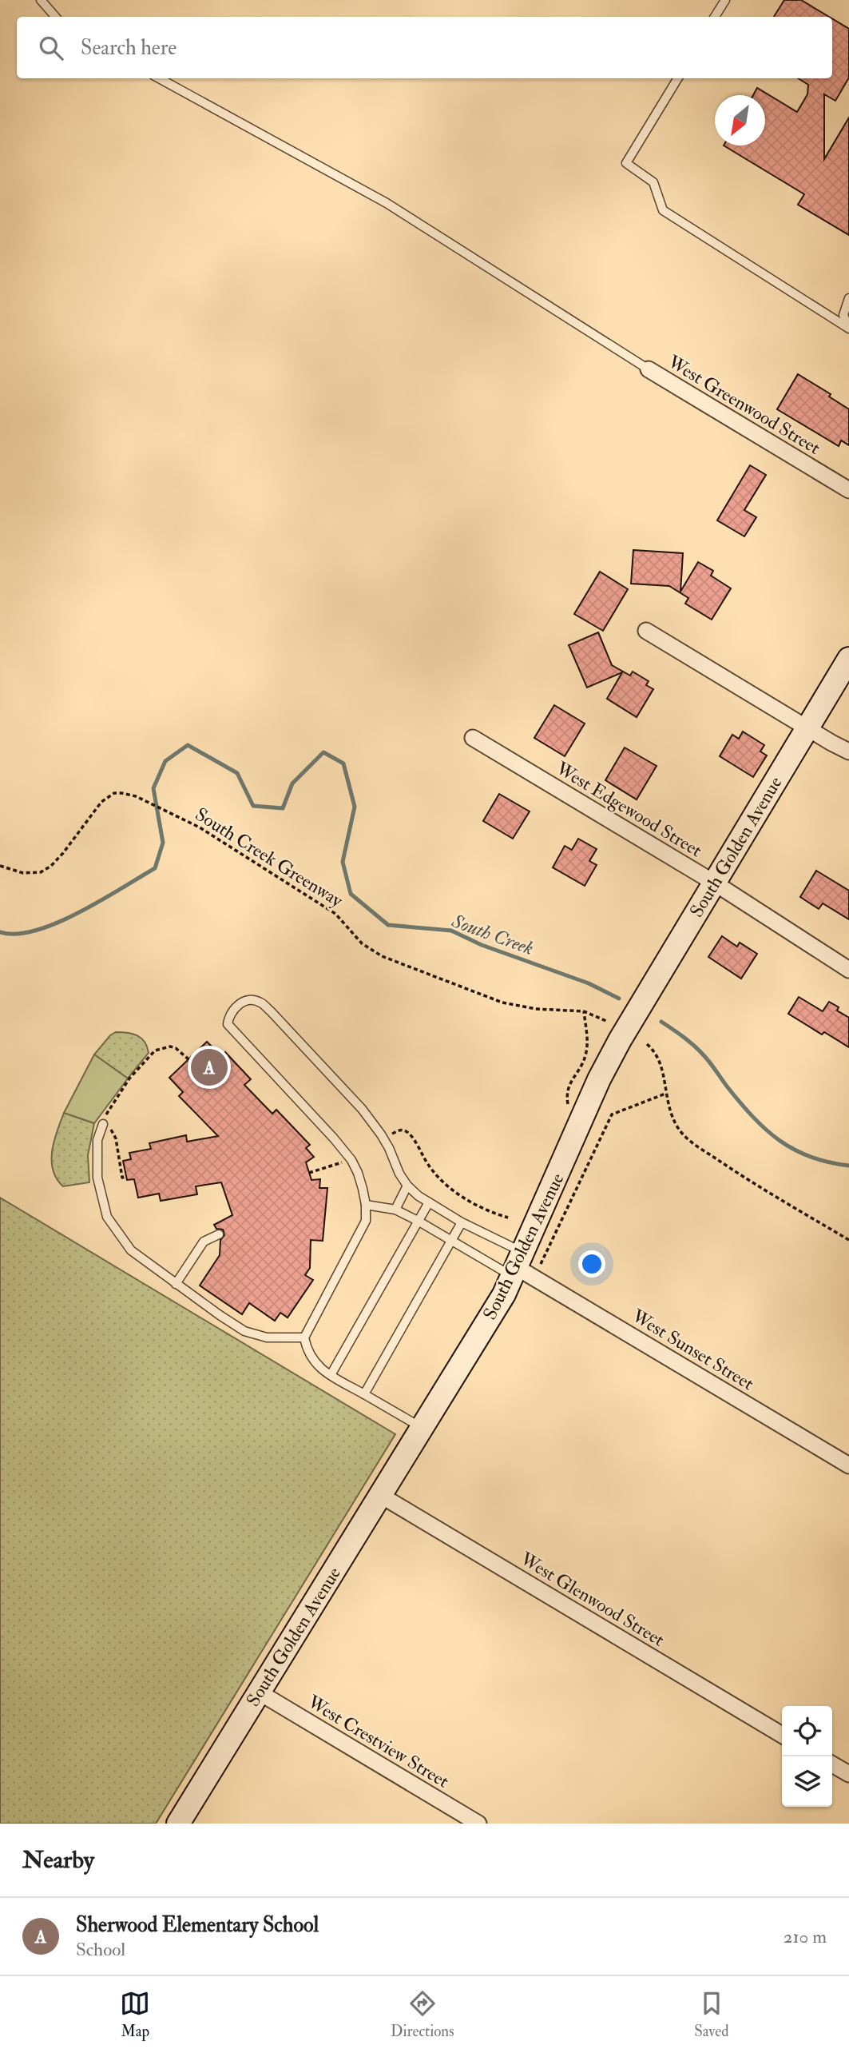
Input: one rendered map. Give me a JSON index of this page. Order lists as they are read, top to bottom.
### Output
{
  "streets": {
    "street": [
      "West Greenwood Street",
      "West Edgewood Street",
      "South Golden Avenue",
      "West Sunset Street",
      "West Glenwood Street",
      "West Crestview Street"
    ],
    "path": ["South Creek Greenway"]
  },
  "crossings": [
    ["West Edgewood Street", "South Golden Avenue"],
    ["South Golden Avenue", "West Sunset Street"],
    ["South Golden Avenue", "West Glenwood Street"],
    ["South Golden Avenue", "West Crestview Street"]
  ],
  "water": ["South Creek"],
  "north": "bottom left",
  "page": {
    "search": "Search here",
    "pins": "A",
    "heading": "Nearby",
    "list": [
      {
        "mark": "A",
        "name": "Sherwood Elementary School",
        "note": "School",
        "value": "210 m"
      }
    ],
    "nav": ["Map", "Directions", "Saved"]
  }
}
